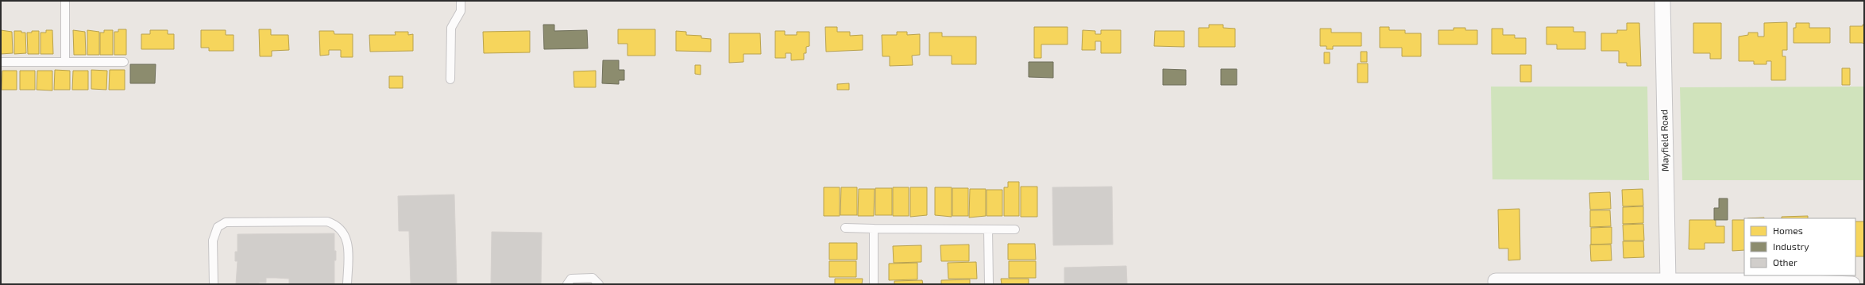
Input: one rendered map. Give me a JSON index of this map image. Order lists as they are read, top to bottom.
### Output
{
  "streets": {
    "street": ["Mayfield Road"]
  },
  "legend": ["Homes", "Industry", "Other"]
}
